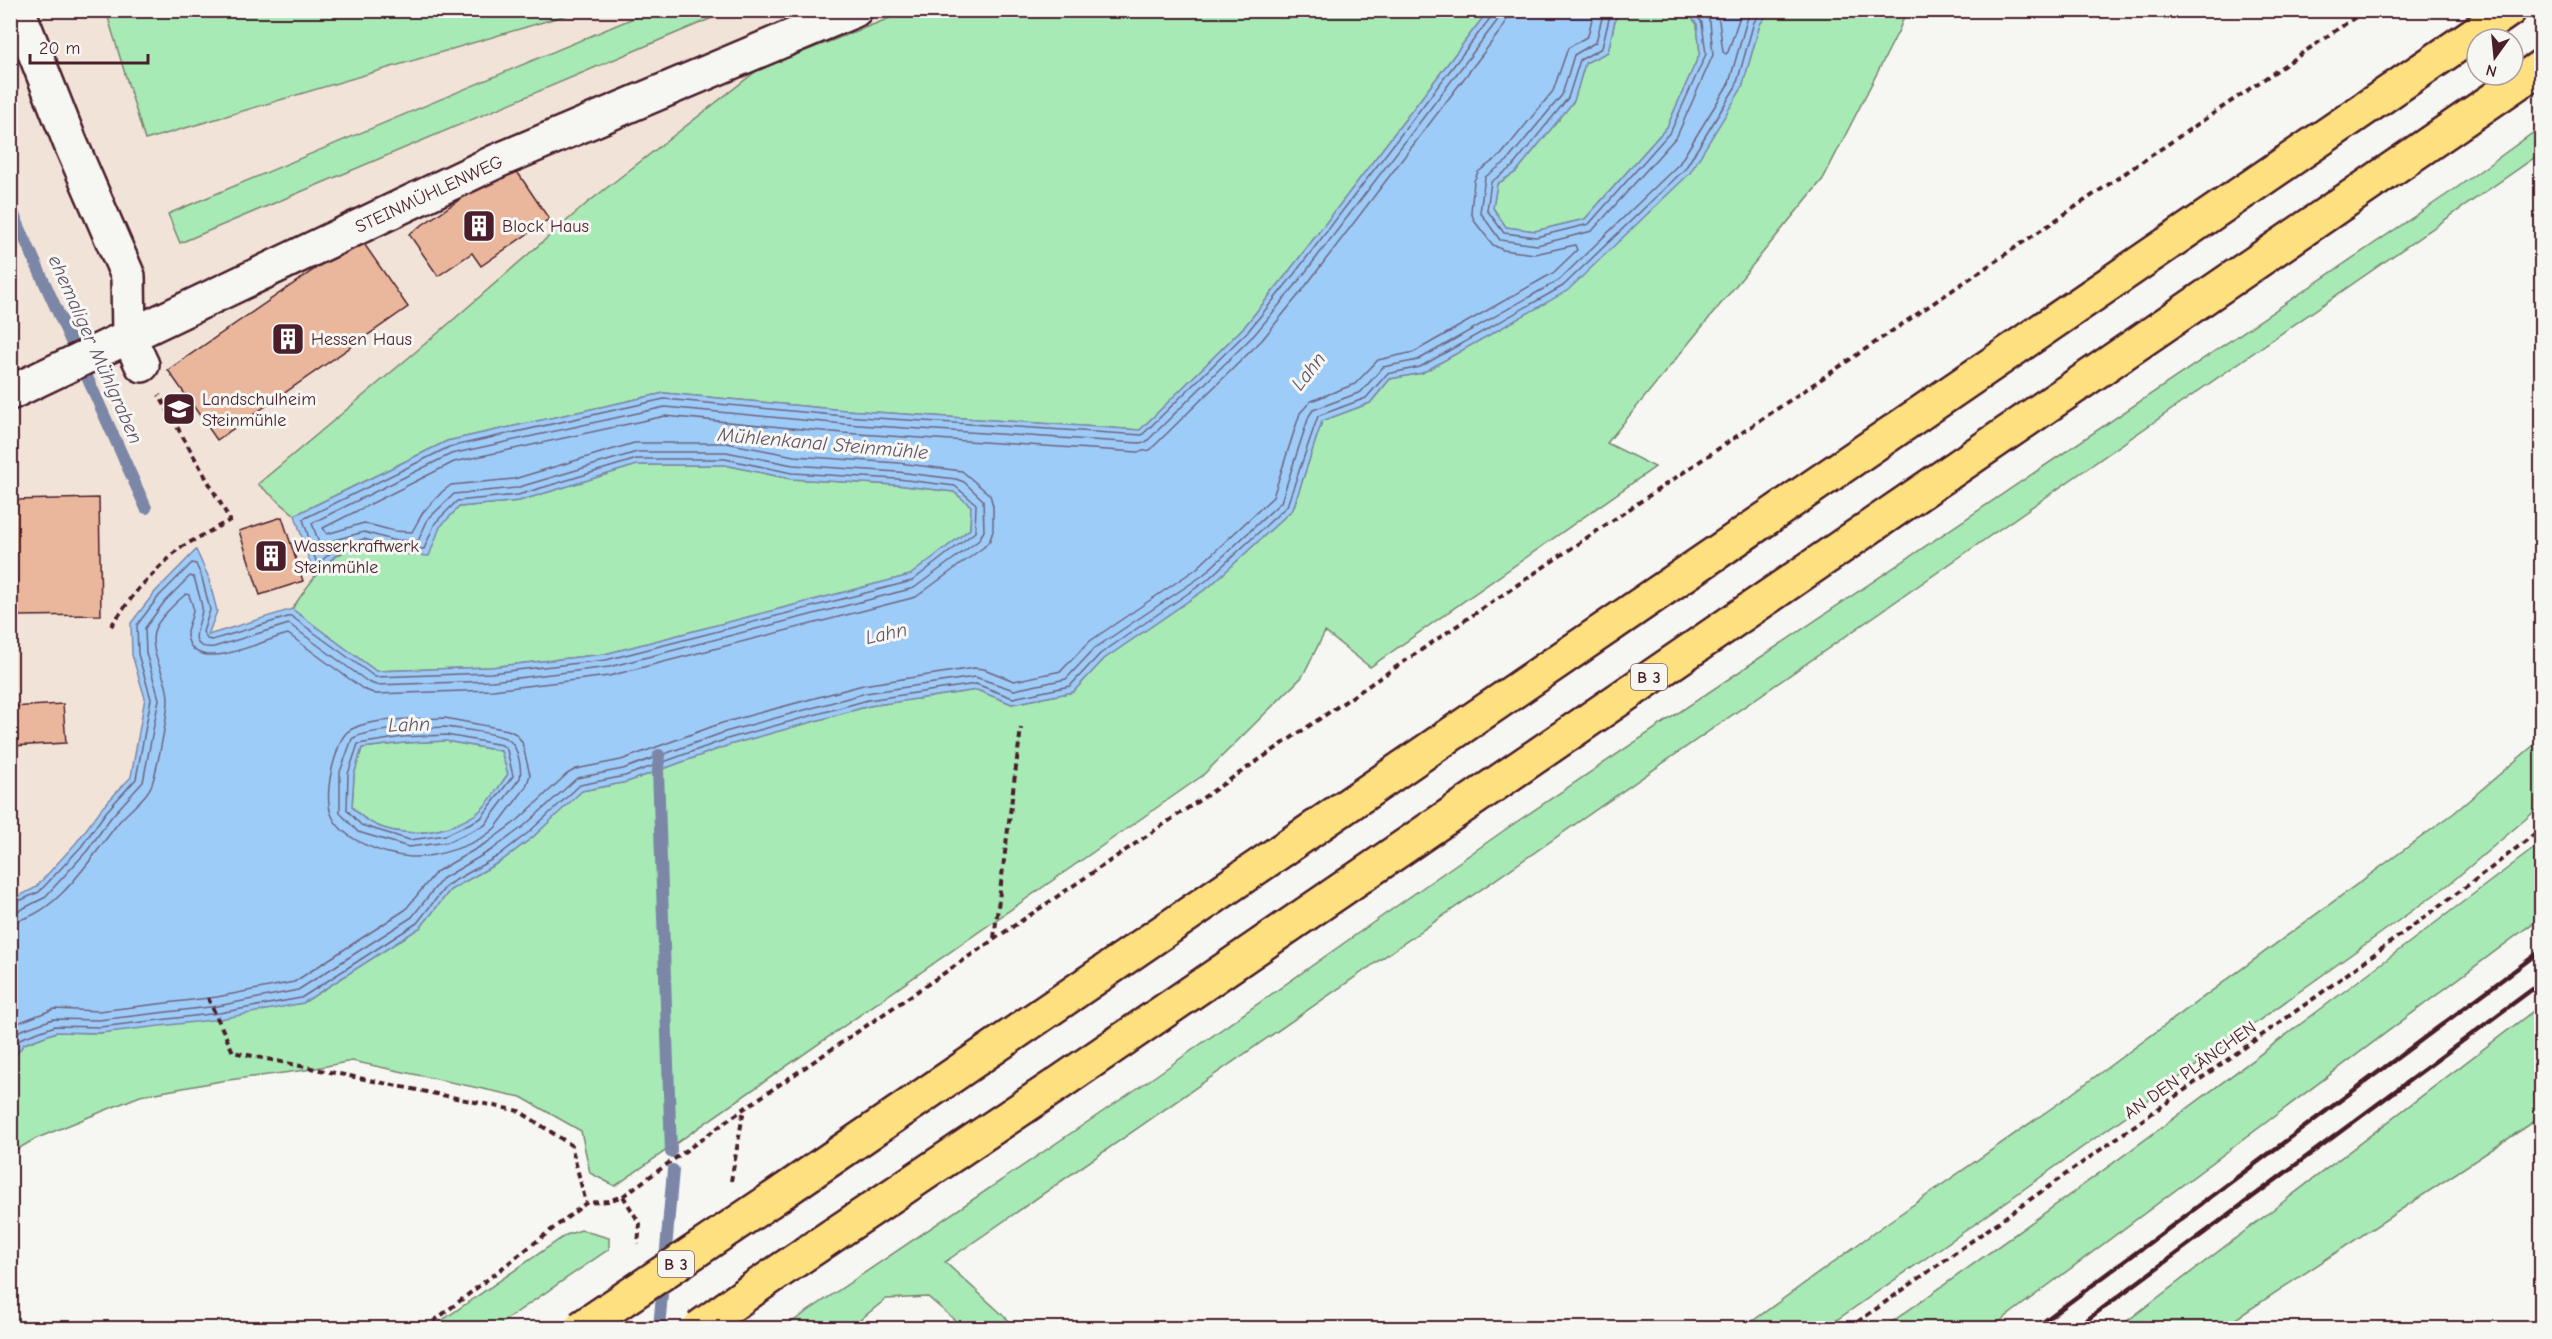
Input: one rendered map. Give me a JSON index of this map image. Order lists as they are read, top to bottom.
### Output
{
  "streets": {
    "highway": ["B 3"],
    "street": ["STEINMÜHLENWEG"],
    "path": ["AN DEN PLÄNCHEN"]
  },
  "water": ["ehemaliger Mühlgraben", "Lahn", "Mühlenkanal Steinmühle"],
  "places": {
    "building": ["Block Haus", "Hessen Haus", "Wasserkraftwerk Steinmühle"],
    "school or university": ["Landschulheim Steinmühle"]
  },
  "scale_bar": "20 m",
  "north": "bottom"
}
